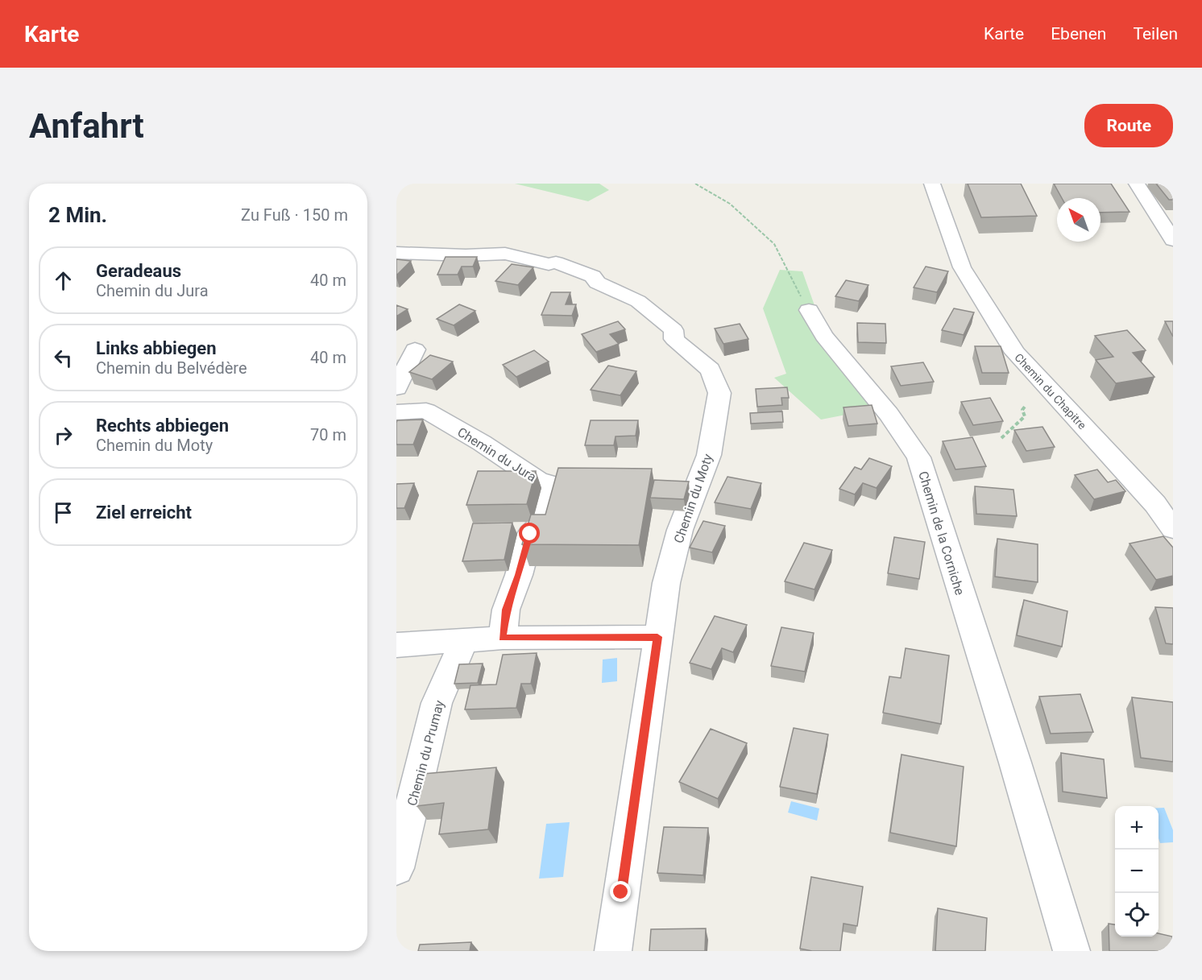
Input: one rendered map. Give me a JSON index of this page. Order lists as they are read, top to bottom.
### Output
{
  "streets": {
    "street": [
      "Chemin du Chapitre",
      "Chemin du Jura",
      "Chemin du Moty",
      "Chemin de la Corniche",
      "Chemin du Prumay"
    ]
  },
  "north": "top left",
  "page": {
    "header": "Karte",
    "nav": ["Karte", "Ebenen", "Teilen"],
    "buttons": "Route",
    "title": "Anfahrt",
    "heading": ["2 Min.", "Zu Fuß · 150 m"],
    "list": [
      ["Geradeaus", "Chemin du Jura", "40 m"],
      ["Links abbiegen", "Chemin du Belvédère", "40 m"],
      ["Rechts abbiegen", "Chemin du Moty", "70 m"],
      "Ziel erreicht"
    ],
    "map_buttons": ["+", "−"]
  }
}
